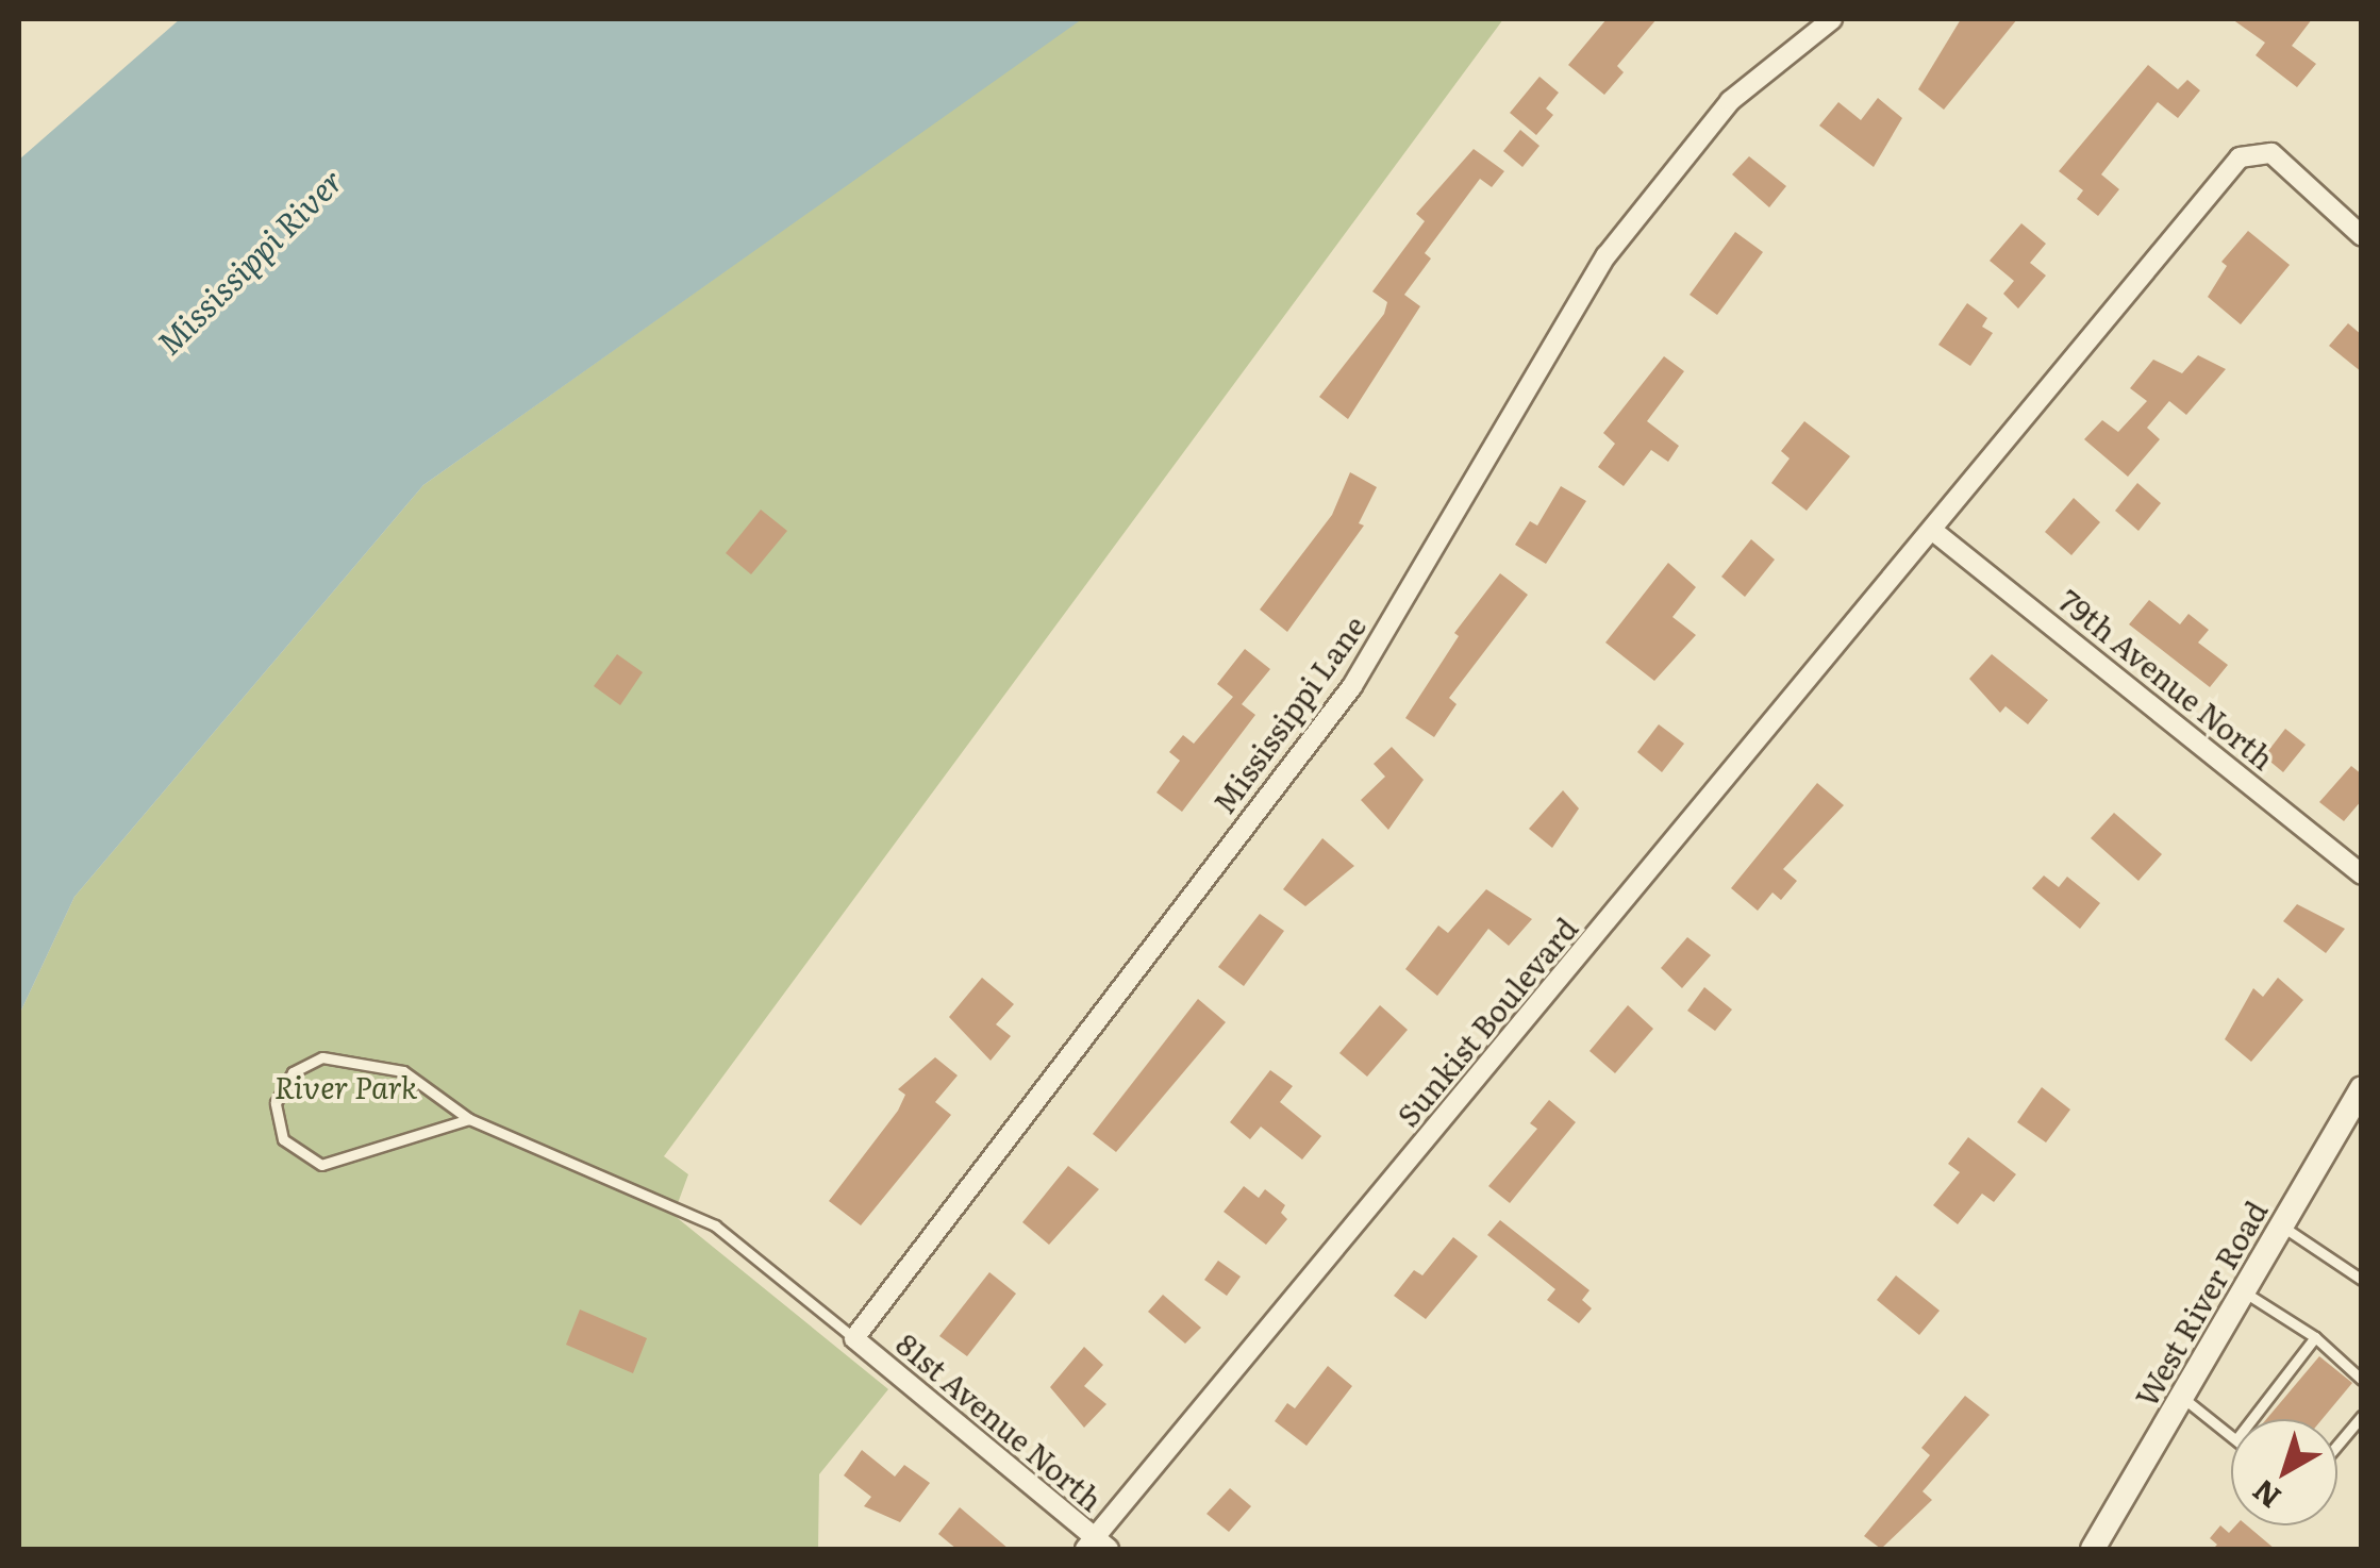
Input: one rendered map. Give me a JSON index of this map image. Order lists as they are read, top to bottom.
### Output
{
  "streets": {
    "street": [
      "79th Avenue North",
      "Mississippi Lane",
      "Sunkist Boulevard",
      "West River Road",
      "81st Avenue North"
    ]
  },
  "crossings": [
    ["79th Avenue North", "Sunkist Boulevard"],
    ["Mississippi Lane", "81st Avenue North"],
    ["Sunkist Boulevard", "81st Avenue North"]
  ],
  "water": ["Mississippi River"],
  "parks": ["River Park"],
  "north": "bottom left"
}
